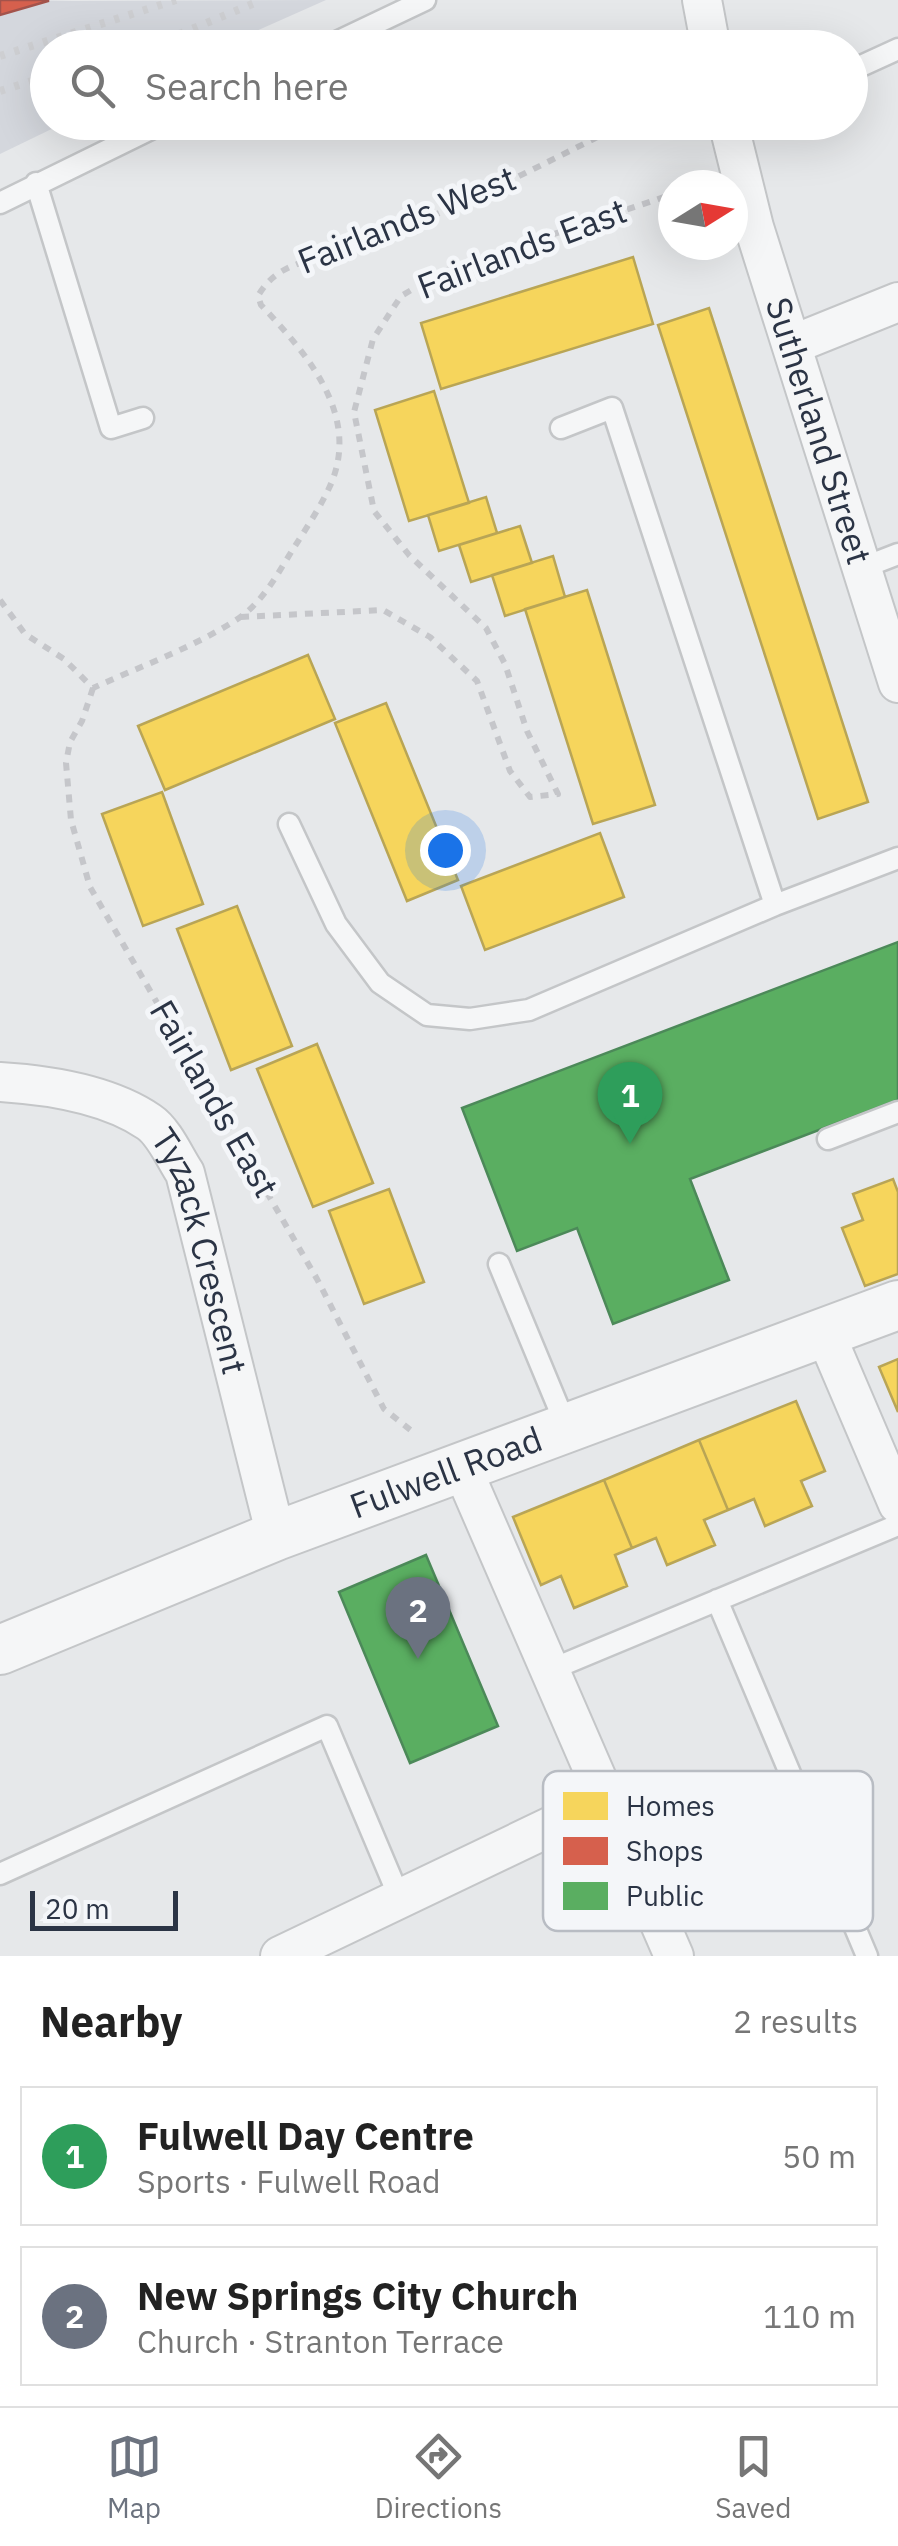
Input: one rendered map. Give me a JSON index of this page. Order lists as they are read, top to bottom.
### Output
{
  "streets": {
    "street": ["Sutherland Street", "Tyzack Crescent", "Fulwell Road"],
    "path": ["Fairlands West", "Fairlands East"]
  },
  "crossings": [
    ["Fairlands West", "Fairlands East"],
    ["Fairlands East", "Fulwell Road"],
    ["Tyzack Crescent", "Fulwell Road"]
  ],
  "legend": ["Homes", "Shops", "Public"],
  "scale_bar": "20 m",
  "north": "right",
  "page": {
    "search": "Search here",
    "pins": ["1", "2"],
    "scale": "20 m",
    "heading": ["Nearby", "2 results"],
    "list": [
      {
        "mark": "1",
        "name": "Fulwell Day Centre",
        "note": "Sports · Fulwell Road",
        "value": "50 m"
      },
      {
        "mark": "2",
        "name": "New Springs City Church",
        "note": "Church · Stranton Terrace",
        "value": "110 m"
      }
    ],
    "nav": ["Map", "Directions", "Saved"]
  }
}
